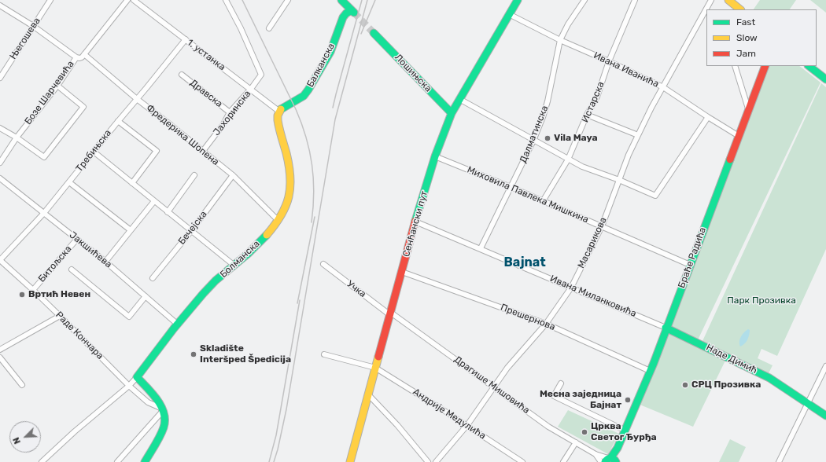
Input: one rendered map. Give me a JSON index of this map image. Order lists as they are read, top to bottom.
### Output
{
  "streets": {
    "street": [
      "Његошева",
      "1. устанка",
      "Балканска",
      "Ивана Иванића",
      "Лошињска",
      "Бозе Шарчевића",
      "Дравска",
      "Истарска",
      "Јахоринска",
      "Далматинска",
      "Фредерика Шопена",
      "Требињска",
      "Миховила Павлека Мишкина",
      "Сенћански пут",
      "Бечејска",
      "Масарикова",
      "Јакшићева",
      "Браће Радића",
      "Болманска",
      "Битољска",
      "Учка",
      "Ивана Миланковића",
      "Прешернова",
      "Раде Кончара",
      "Наде Димић",
      "Драгише Мишовића",
      "Андрије Медулића"
    ]
  },
  "crossings": [
    ["1. устанка", "Балканска"],
    ["1. устанка", "Јахоринска"],
    ["1. устанка", "Требињска"],
    ["1. устанка", "Болманска"],
    ["Балканска", "Болманска"],
    ["Ивана Иванића", "Истарска"],
    ["Ивана Иванића", "Далматинска"],
    ["Ивана Иванића", "Сенћански пут"],
    ["Ивана Иванића", "Масарикова"],
    ["Ивана Иванића", "Браће Радића"],
    ["Лошињска", "Сенћански пут"],
    ["Бозе Шарчевића", "Фредерика Шопена"],
    ["Дравска", "Јахоринска"],
    ["Истарска", "Миховила Павлека Мишкина"],
    ["Јахоринска", "Фредерика Шопена"],
    ["Далматинска", "Миховила Павлека Мишкина"],
    ["Далматинска", "Ивана Миланковића"],
    ["Фредерика Шопена", "Требињска"],
    ["Фредерика Шопена", "Бечејска"],
    ["Фредерика Шопена", "Болманска"],
    ["Требињска", "Јакшићева"],
    ["Требињска", "Раде Кончара"],
    ["Миховила Павлека Мишкина", "Сенћански пут"],
    ["Миховила Павлека Мишкина", "Масарикова"],
    ["Миховила Павлека Мишкина", "Браће Радића"],
    ["Сенћански пут", "Учка"],
    ["Сенћански пут", "Ивана Миланковића"],
    ["Сенћански пут", "Прешернова"],
    ["Сенћански пут", "Драгише Мишовића"],
    ["Сенћански пут", "Андрије Медулића"],
    ["Масарикова", "Ивана Миланковића"],
    ["Масарикова", "Прешернова"],
    ["Масарикова", "Драгише Мишовића"],
    ["Масарикова", "Андрије Медулића"],
    ["Јакшићева", "Болманска"],
    ["Јакшићева", "Битољска"],
    ["Браће Радића", "Ивана Миланковића"],
    ["Браће Радића", "Прешернова"],
    ["Браће Радића", "Наде Димић"],
    ["Браће Радића", "Драгише Мишовића"],
    ["Болманска", "Раде Кончара"],
    ["Битољска", "Раде Кончара"],
    ["Учка", "Драгише Мишовића"],
    ["Ивана Миланковића", "Наде Димић"]
  ],
  "districts": ["Bajnat"],
  "parks": ["Парк Прозивка"],
  "places": [
    "Vila Maya",
    "Вртић Невен",
    "Skladište Interšped Špedicija",
    "СРЦ Прозивка",
    "Месна заједница Бајнат",
    "Црква Светог Ђурђа"
  ],
  "legend": ["Fast", "Slow", "Jam"],
  "north": "bottom left"
}
